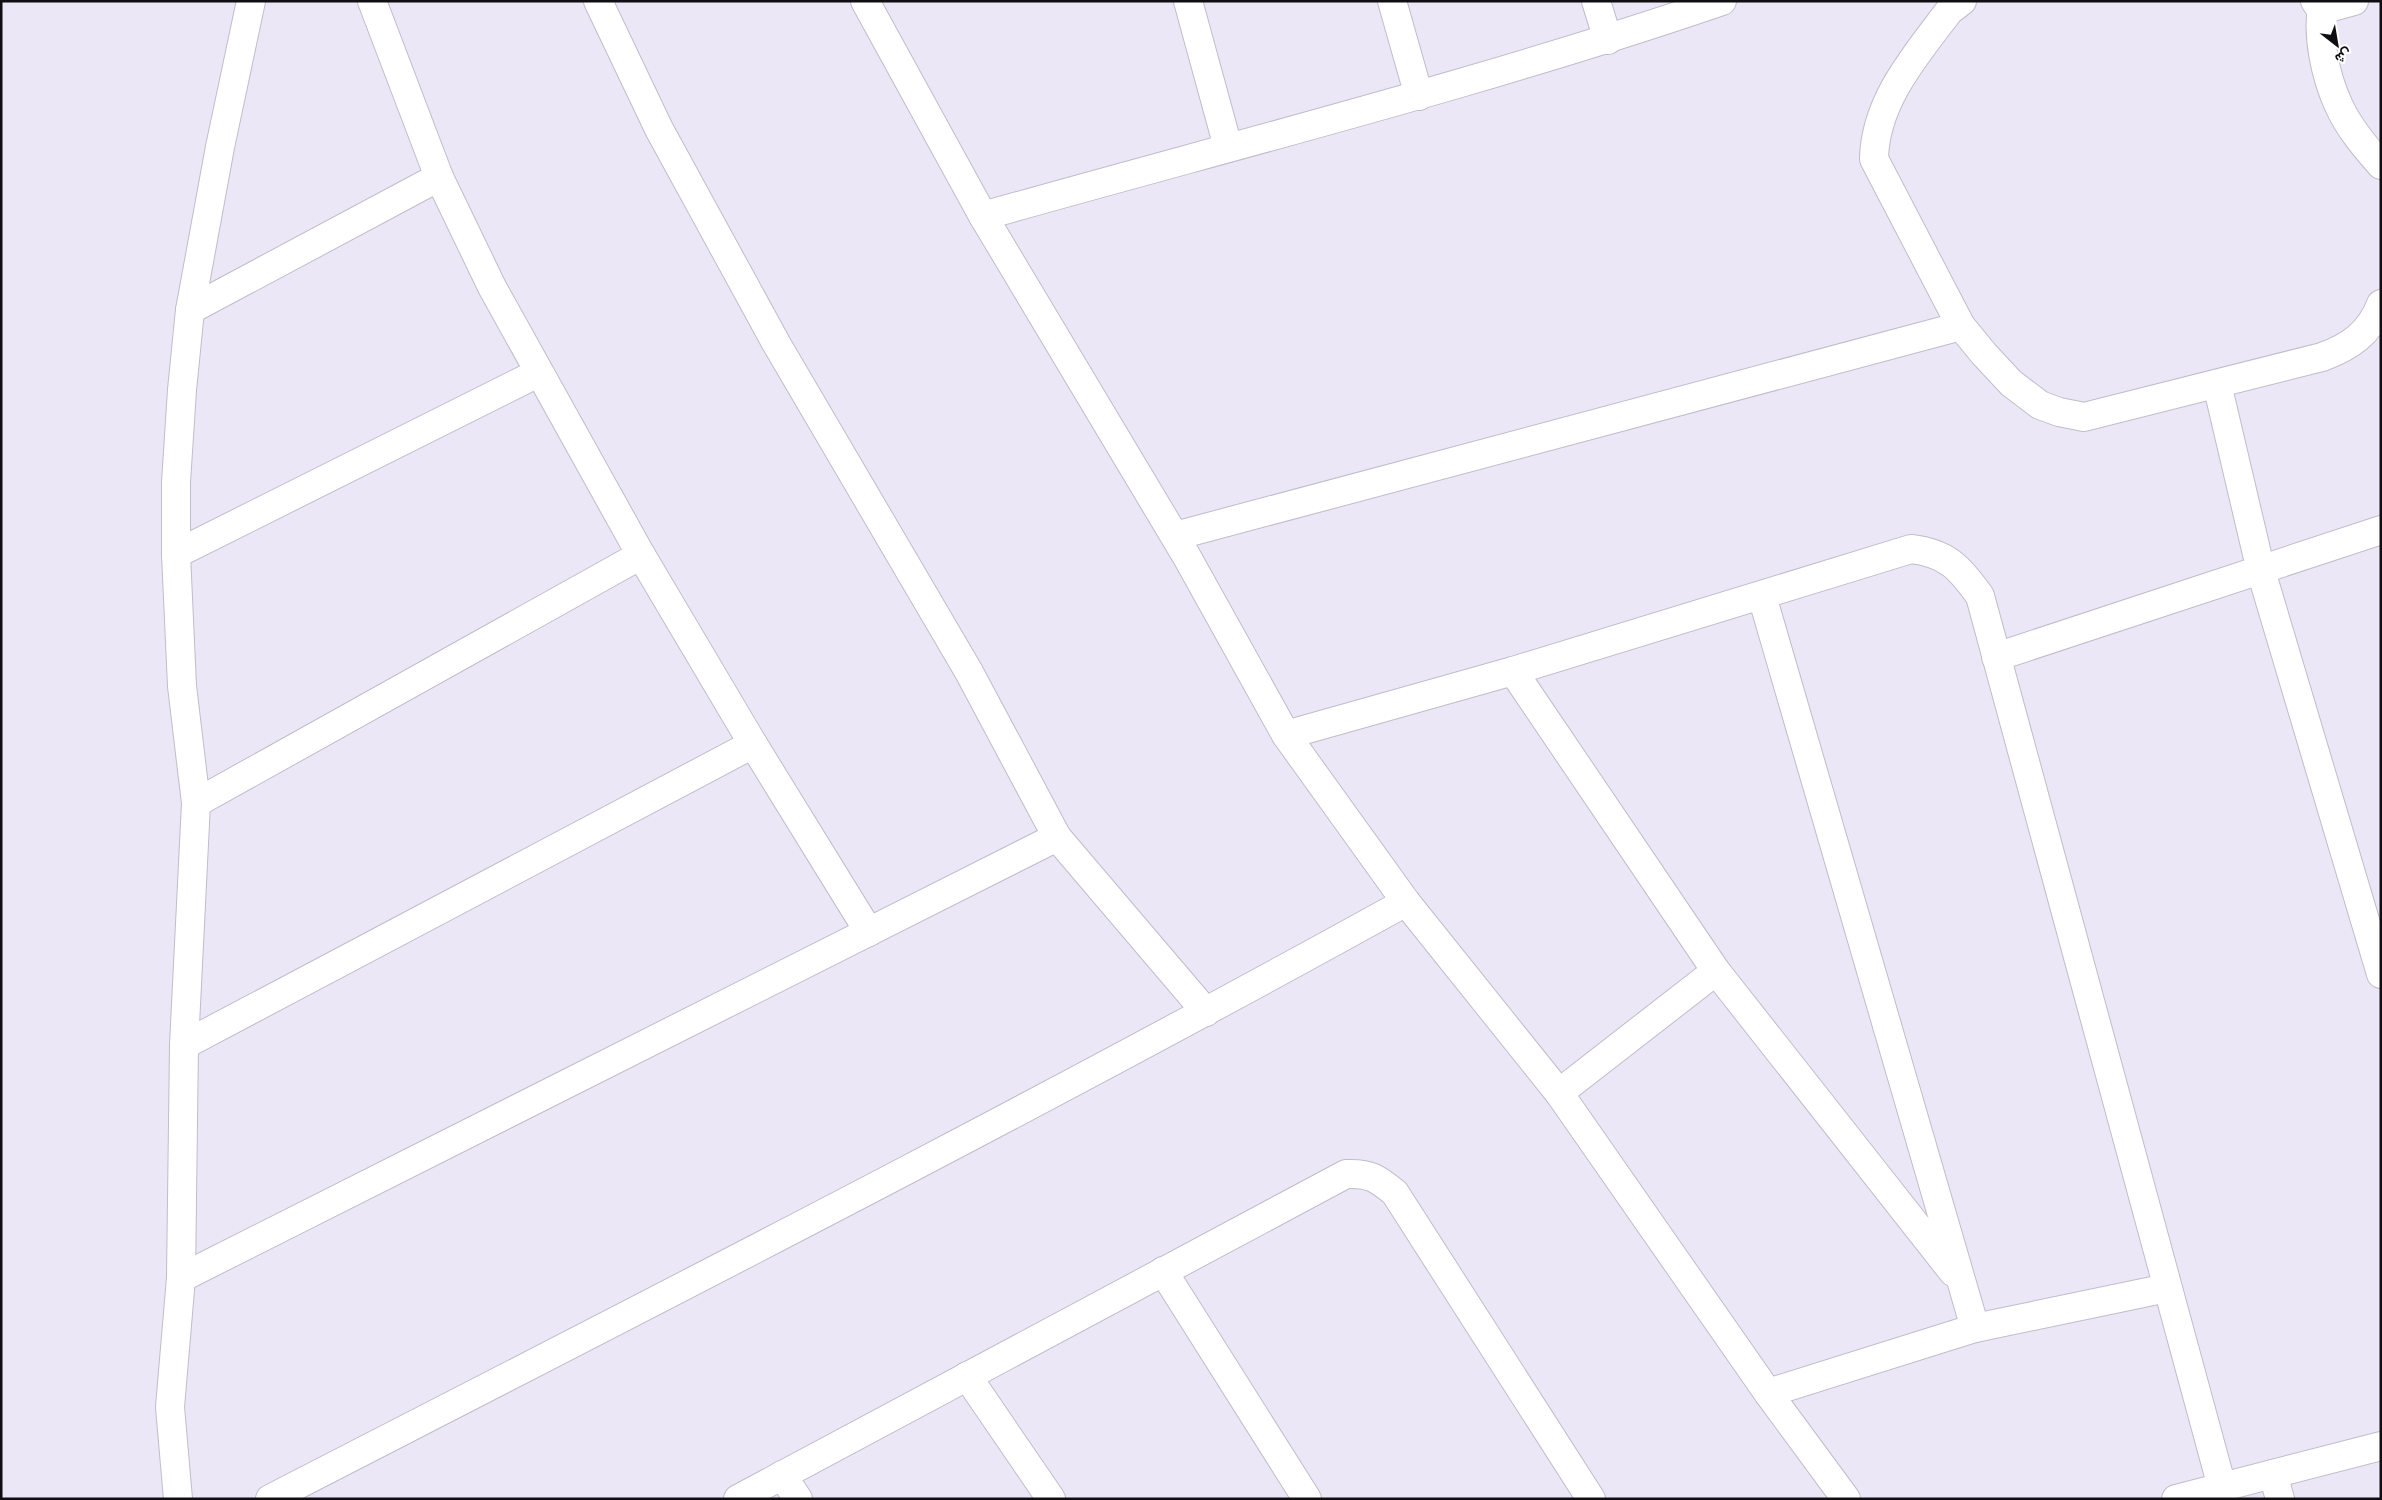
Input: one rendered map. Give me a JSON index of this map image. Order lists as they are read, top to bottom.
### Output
{
  "north": "bottom right"
}
